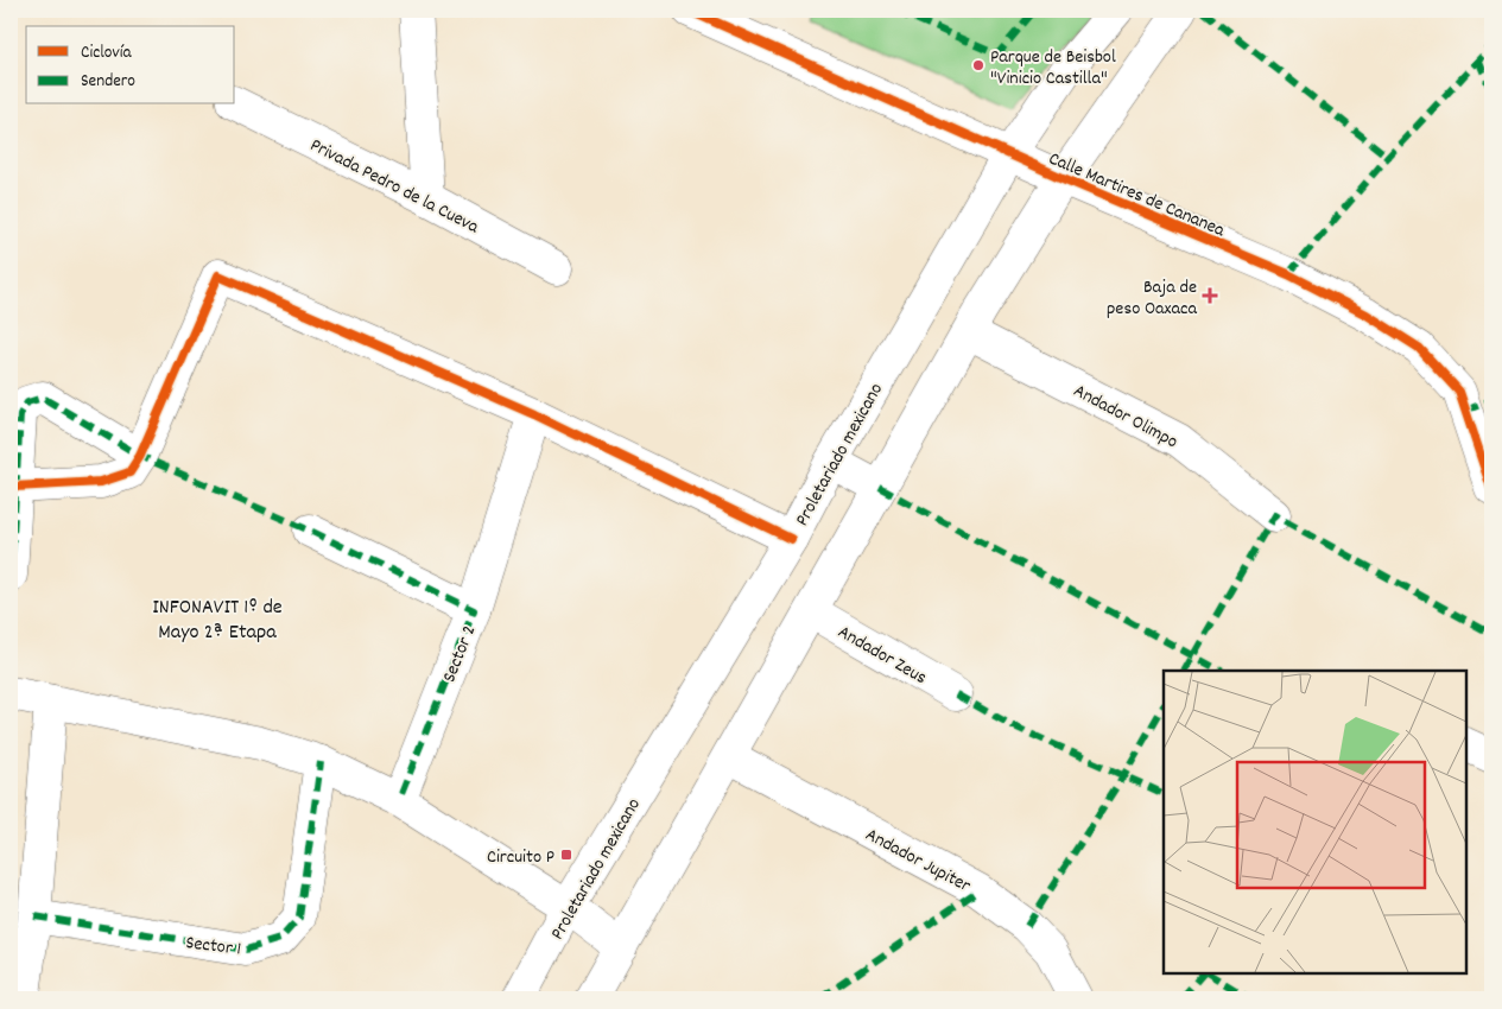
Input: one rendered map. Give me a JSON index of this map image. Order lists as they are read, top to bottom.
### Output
{
  "streets": {
    "street": [
      "Privada Pedro de la Cueva",
      "Calle Martires de Cananea",
      "Andador Olimpo",
      "Proletariado mexicano",
      "Sector 2",
      "Andador Zeus",
      "Andador Jupiter",
      "Sector 1"
    ]
  },
  "crossings": [
    ["Calle Martires de Cananea", "Proletariado mexicano"]
  ],
  "districts": ["INFONAVIT 1º de Mayo 2ª Etapa"],
  "places": {
    "other": ["Parque de Beisbol \"Vinicio Castilla\""],
    "health": ["Baja de peso Oaxaca"],
    "transit": ["Circuito P"]
  },
  "legend": ["Ciclovía", "Sendero"]
}
